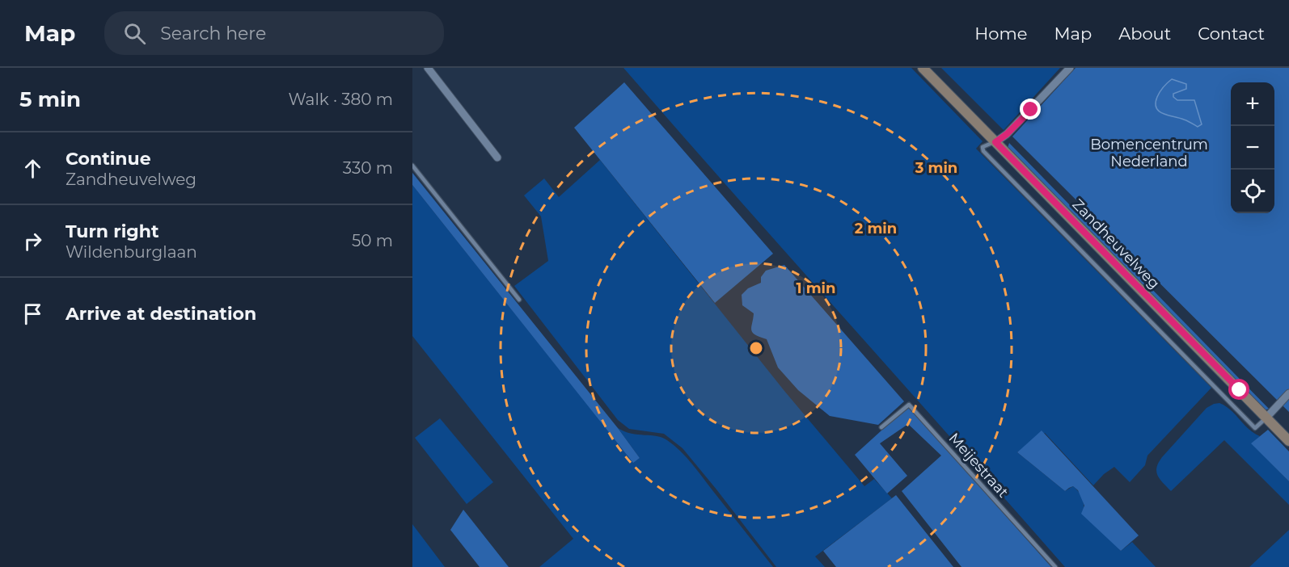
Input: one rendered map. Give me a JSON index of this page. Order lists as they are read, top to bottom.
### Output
{
  "streets": {
    "main road": ["Zandheuvelweg"],
    "lane": ["Meijestraat"]
  },
  "parks": ["Bomencentrum Nederland"],
  "page": {
    "header": "Map",
    "search": "Search here",
    "nav": [
      "Home",
      "Map",
      "About",
      "Contact"
    ],
    "heading": ["5 min", "Walk · 380 m"],
    "map_buttons": ["+", "−"],
    "list": [
      ["Continue", "Zandheuvelweg", "330 m"],
      ["Turn right", "Wildenburglaan", "50 m"],
      "Arrive at destination"
    ]
  },
  "rings": ["3 min", "2 min", "1 min"]
}
